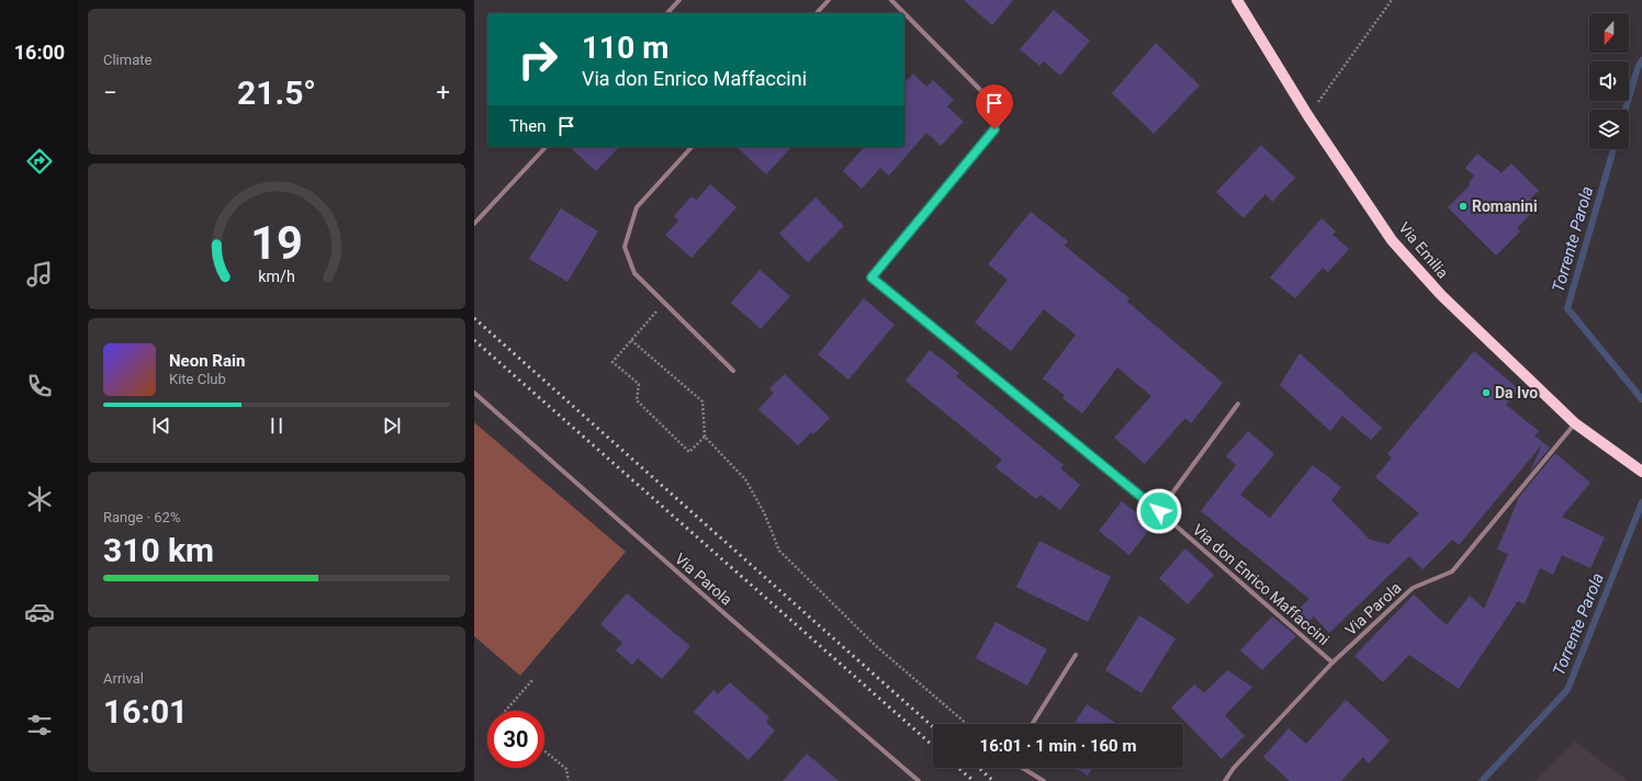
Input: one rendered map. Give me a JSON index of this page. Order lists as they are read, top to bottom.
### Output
{
  "streets": {
    "main road": ["Via Emilia"],
    "street": ["Via Parola", "Via don Enrico Maffaccini"]
  },
  "crossings": [
    ["Via Emilia", "Via Parola"],
    ["Via Parola", "Via don Enrico Maffaccini"]
  ],
  "water": ["Torrente Parola"],
  "places": ["Romanini", "Da Ivo"],
  "north": "bottom",
  "page": {
    "tabs": "16:00",
    "tile": [
      "Climate",
      ["Range · 62%", "310 km"],
      ["Arrival", "16:01"]
    ],
    "turn": ["110 m", "Via don Enrico Maffaccini"],
    "heat": ["−", "21.5°", "+"],
    "then": "Then",
    "song": ["Neon Rain", "Kite Club"],
    "limit": "30",
    "trip": "16:01 · 1 min · 160 m",
    "gauge": ["19", "km/h"]
  }
}
